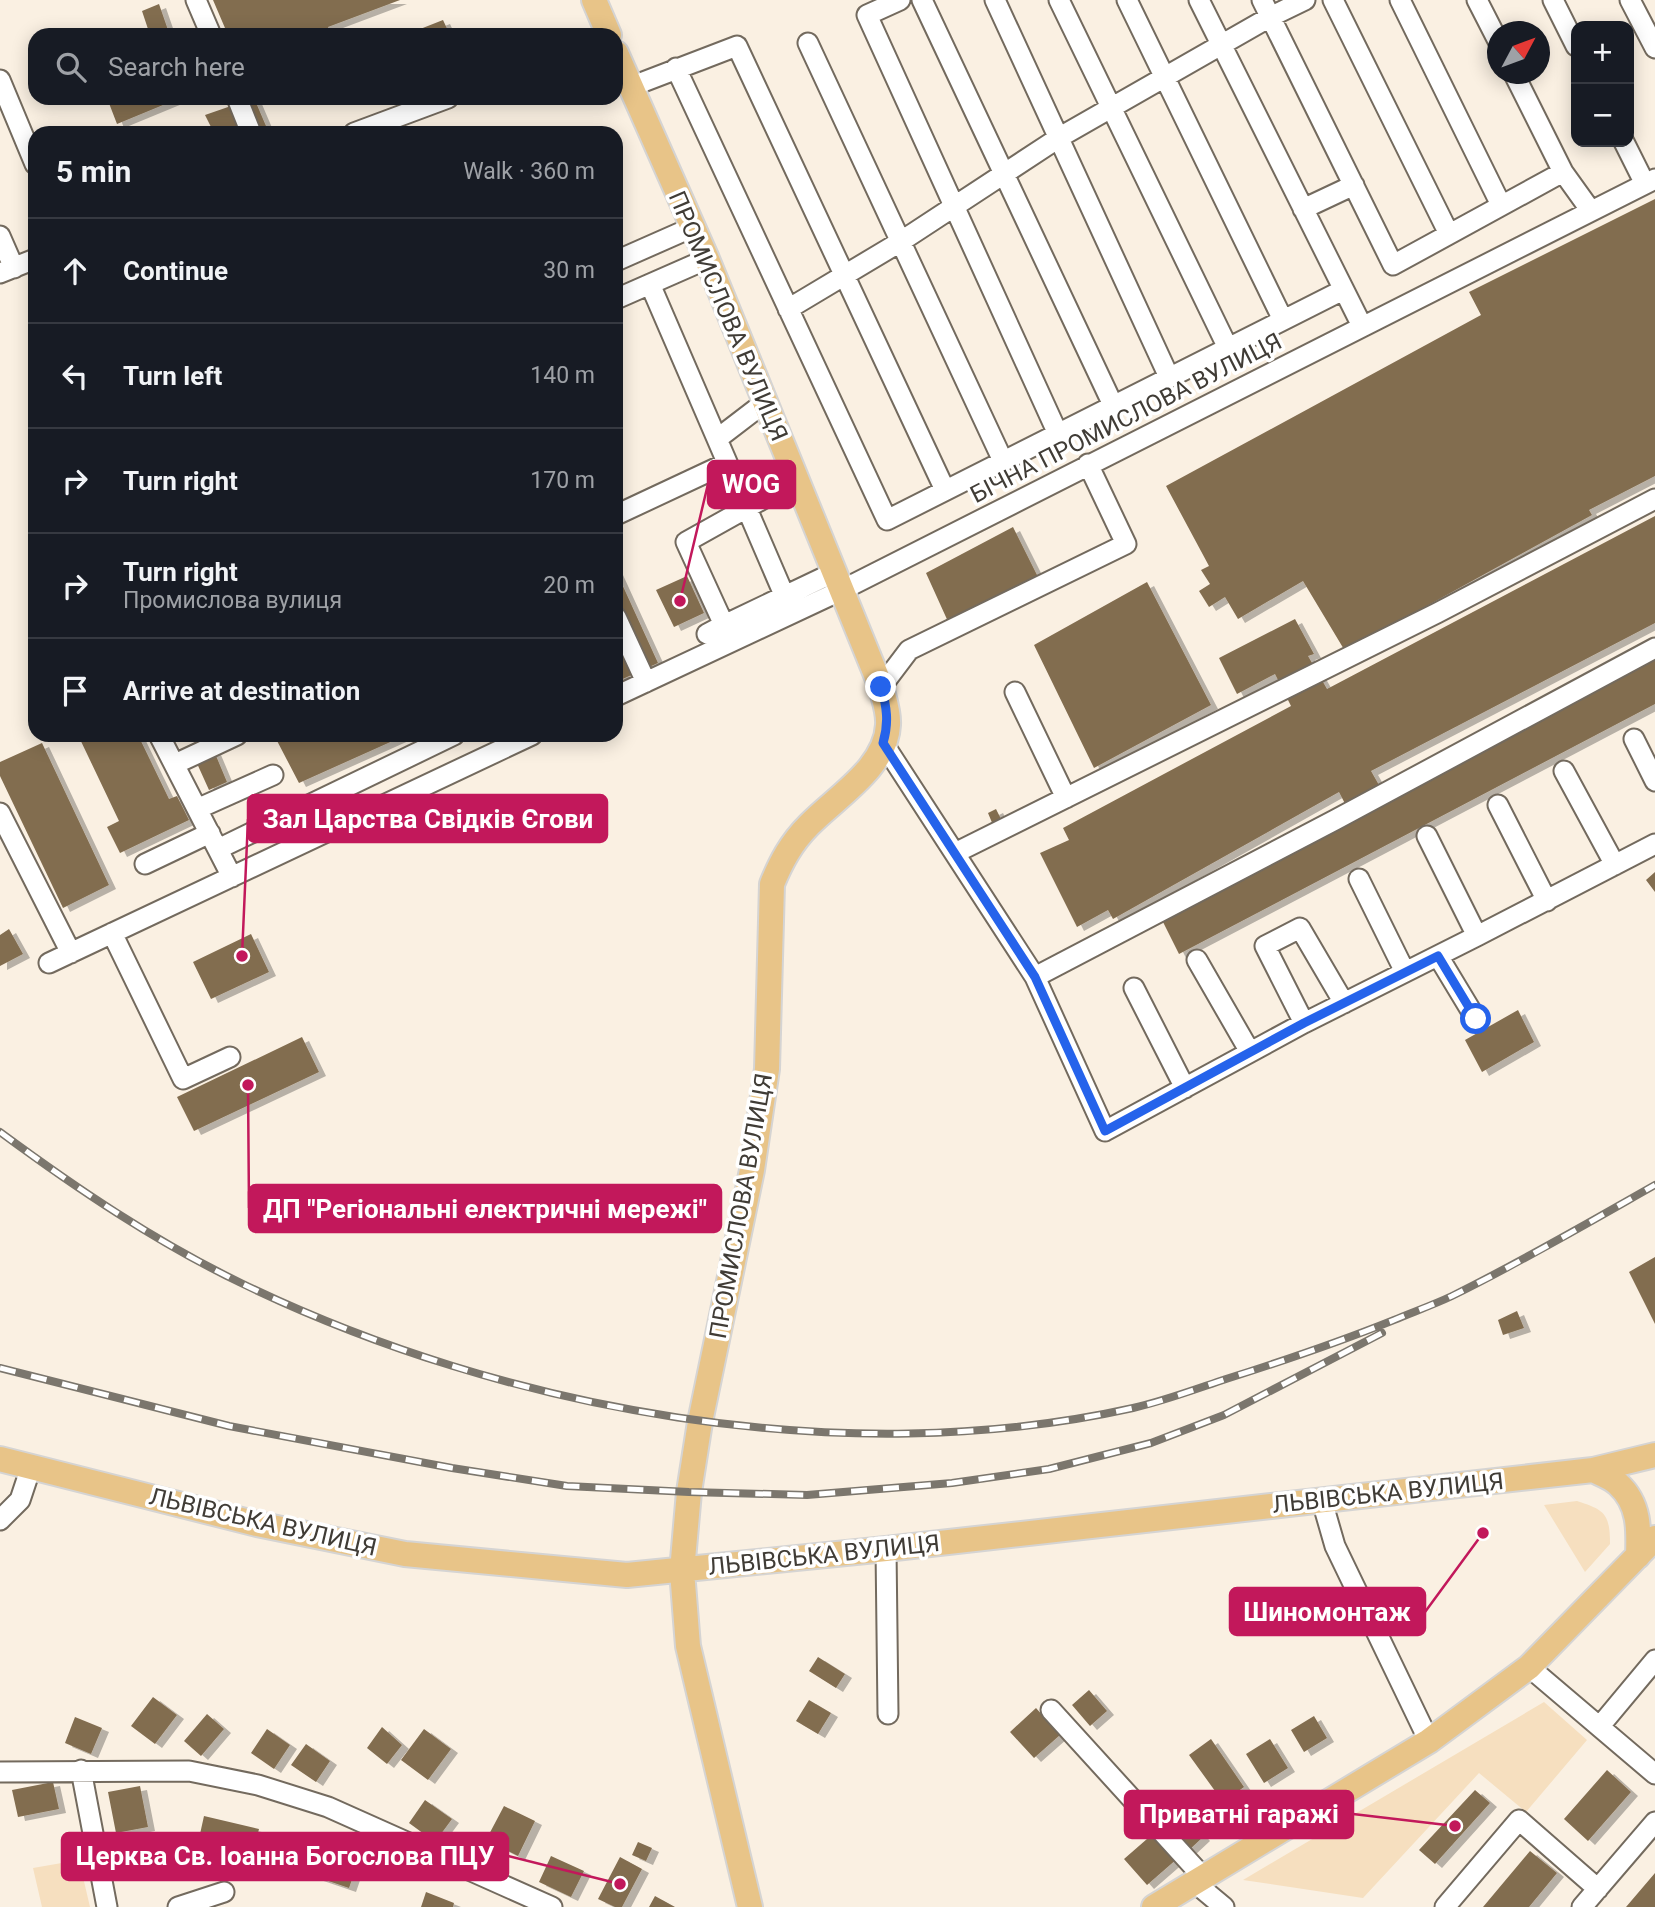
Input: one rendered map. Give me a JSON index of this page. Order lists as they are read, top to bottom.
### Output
{
  "streets": {
    "main road": ["ПРОМИСЛОВА ВУЛИЦЯ", "ЛЬВІВСЬКА ВУЛИЦЯ"],
    "street": ["БІЧНА ПРОМИСЛОВА ВУЛИЦЯ"]
  },
  "crossings": [
    ["ПРОМИСЛОВА ВУЛИЦЯ", "БІЧНА ПРОМИСЛОВА ВУЛИЦЯ"],
    ["ПРОМИСЛОВА ВУЛИЦЯ", "ЛЬВІВСЬКА ВУЛИЦЯ"]
  ],
  "places": [
    "WOG",
    "Зал Царства Свідків Єгови",
    "ДП \"Регіональні електричні мережі\"",
    "Шиномонтаж",
    "Приватні гаражі",
    "Церква Св. Іоанна Богослова ПЦУ"
  ],
  "north": "top right",
  "page": {
    "map_buttons": ["+", "−"],
    "search": "Search here",
    "heading": ["5 min", "Walk · 360 m"],
    "list": [
      ["Continue", "30 m"],
      ["Turn left", "140 m"],
      ["Turn right", "170 m"],
      ["Turn right", "Промислова вулиця", "20 m"],
      "Arrive at destination"
    ]
  }
}
